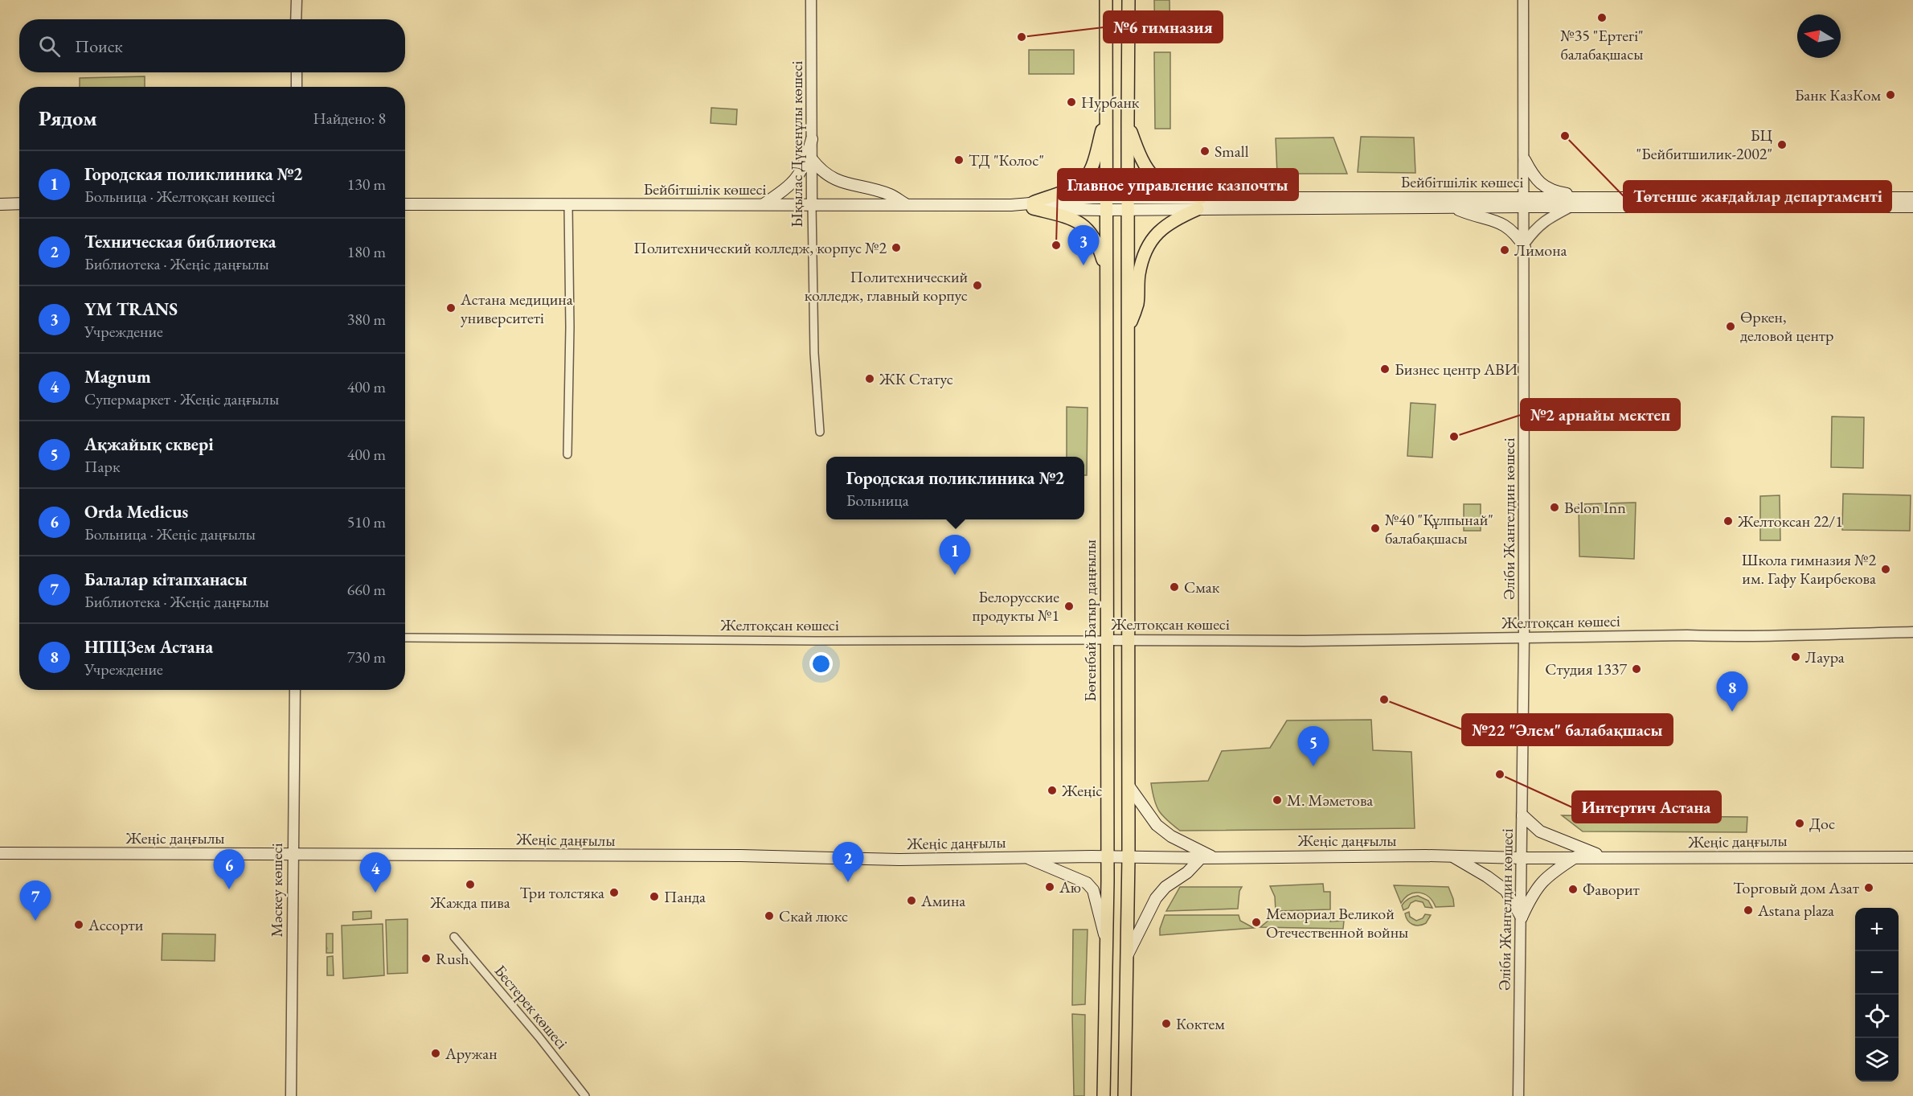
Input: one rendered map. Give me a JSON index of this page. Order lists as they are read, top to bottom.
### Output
{
  "streets": {
    "main road": ["Бейбітшілік көшесі", "Бөгенбай Батыр даңғылы", "Жеңіс даңғылы"],
    "street": [
      "Ықылас Дүкенұлы көшесі",
      "Әліби Жангелдин көшесі",
      "Желтоқсан көшесі",
      "Мәскеу көшесі",
      "Бестерек көшесі"
    ]
  },
  "crossings": [
    ["Ықылас Дүкенұлы көшесі", "Бейбітшілік көшесі"],
    ["Бейбітшілік көшесі", "Әліби Жангелдин көшесі"],
    ["Бейбітшілік көшесі", "Бөгенбай Батыр даңғылы"],
    ["Әліби Жангелдин көшесі", "Желтоқсан көшесі"],
    ["Әліби Жангелдин көшесі", "Жеңіс даңғылы"],
    ["Бөгенбай Батыр даңғылы", "Желтоқсан көшесі"],
    ["Бөгенбай Батыр даңғылы", "Жеңіс даңғылы"],
    ["Жеңіс даңғылы", "Мәскеу көшесі"]
  ],
  "places": [
    "№35 \"Ертегі\" балабақшасы",
    "№6 гимназия",
    "Банк КазКом",
    "Нурбанк",
    "Төтенше жағдайлар департаменті",
    "БЦ \"Бейбитшилик-2002\"",
    "Small",
    "ТД \"Колос\"",
    "Главное управление казпочты",
    "Политехнический колледж, корпус №2",
    "Лимона",
    "Политехнический колледж, главный корпус",
    "Астана медицина университеті",
    "Өркен, деловой центр",
    "Бизнес центр АВИ",
    "ЖК Статус",
    "№2 арнайы мектеп",
    "Belon Inn",
    "Желтоксан 22/1",
    "№40 \"Құлпынай\" балабақшасы",
    "Школа гимназия №2 им. Гафу Каирбекова",
    "Смак",
    "Белорусские продукты №1",
    "Лаура",
    "Студия 1337",
    "№22 \"Әлем\" балабақшасы",
    "Интертич Астана",
    "Жеңіс",
    "М. Мәметова",
    "Дос",
    "Жажда пива",
    "Аю",
    "Торговый дом Азат",
    "Фаворит",
    "Три толстяка",
    "Панда",
    "Амина",
    "Astana plaza",
    "Скай люкс",
    "Мемориал Великой Отечественной войны",
    "Ассорти",
    "Rush",
    "Коктем",
    "Аружан"
  ],
  "north": "left",
  "page": {
    "search": "Поиск",
    "heading": ["Рядом", "Найдено: 8"],
    "list": [
      {
        "mark": "1",
        "name": "Городская поликлиника №2",
        "note": "Больница · Желтоқсан көшесі",
        "value": "130 m"
      },
      {
        "mark": "2",
        "name": "Техническая библиотека",
        "note": "Библиотека · Жеңіс даңғылы",
        "value": "180 m"
      },
      {
        "mark": "3",
        "name": "YM TRANS",
        "note": "Учреждение",
        "value": "380 m"
      },
      {
        "mark": "4",
        "name": "Magnum",
        "note": "Супермаркет · Жеңіс даңғылы",
        "value": "400 m"
      },
      {
        "mark": "5",
        "name": "Ақжайық сквері",
        "note": "Парк",
        "value": "400 m"
      },
      {
        "mark": "6",
        "name": "Orda Medicus",
        "note": "Больница · Жеңіс даңғылы",
        "value": "510 m"
      },
      {
        "mark": "7",
        "name": "Балалар кітапханасы",
        "note": "Библиотека · Жеңіс даңғылы",
        "value": "660 m"
      },
      {
        "mark": "8",
        "name": "НПЦЗем Астана",
        "note": "Учреждение",
        "value": "730 m"
      }
    ],
    "pins": [
      "3",
      "1",
      "8",
      "5",
      "2",
      "6",
      "4",
      "7"
    ],
    "popup": ["Городская поликлиника №2", "Больница"],
    "map_buttons": ["+", "−"]
  }
}
